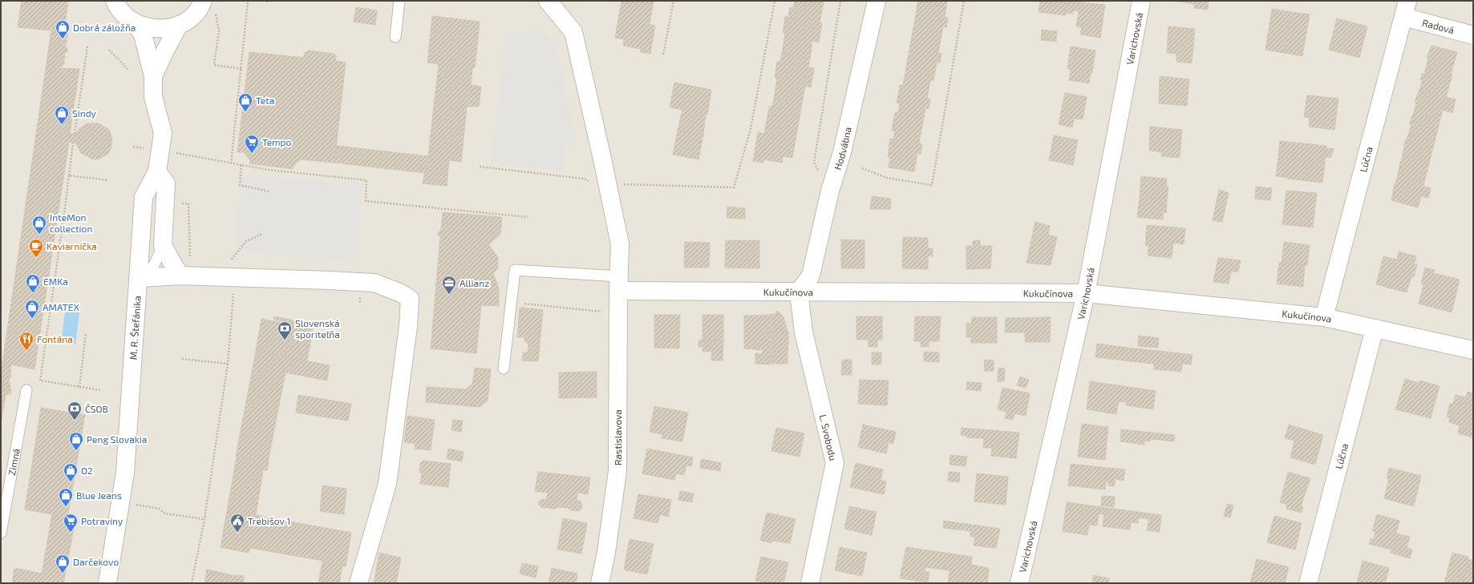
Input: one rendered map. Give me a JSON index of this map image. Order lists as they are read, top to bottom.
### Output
{
  "streets": {
    "street": [
      "Radová",
      "Varichovská",
      "Hodvábna",
      "Lúčna",
      "Kukučínova",
      "M. R. Štefánika",
      "Rastislavova",
      "L. Svobodu"
    ],
    "lane": ["Zimná"]
  },
  "crossings": [
    ["Radová", "Lúčna"],
    ["Varichovská", "Kukučínova"],
    ["Hodvábna", "Kukučínova"],
    ["Hodvábna", "L. Svobodu"],
    ["Lúčna", "Kukučínova"],
    ["Kukučínova", "Rastislavova"],
    ["Kukučínova", "L. Svobodu"]
  ],
  "places": {
    "shop": [
      "Dobrá záložňa",
      "Teta",
      "Sindy",
      "InteMon collection",
      "EMKa",
      "AMATEX",
      "Peng Slovakia",
      "O2",
      "Blue Jeans",
      "Darčekovo"
    ],
    "supermarket": ["Tempo", "Potraviny"],
    "cafe": ["Kaviarnička"],
    "office": ["Allianz"],
    "bank": ["Slovenská sporiteľňa", "ČSOB"],
    "restaurant": ["Fontána"],
    "public building": ["Trebišov 1"]
  }
}
